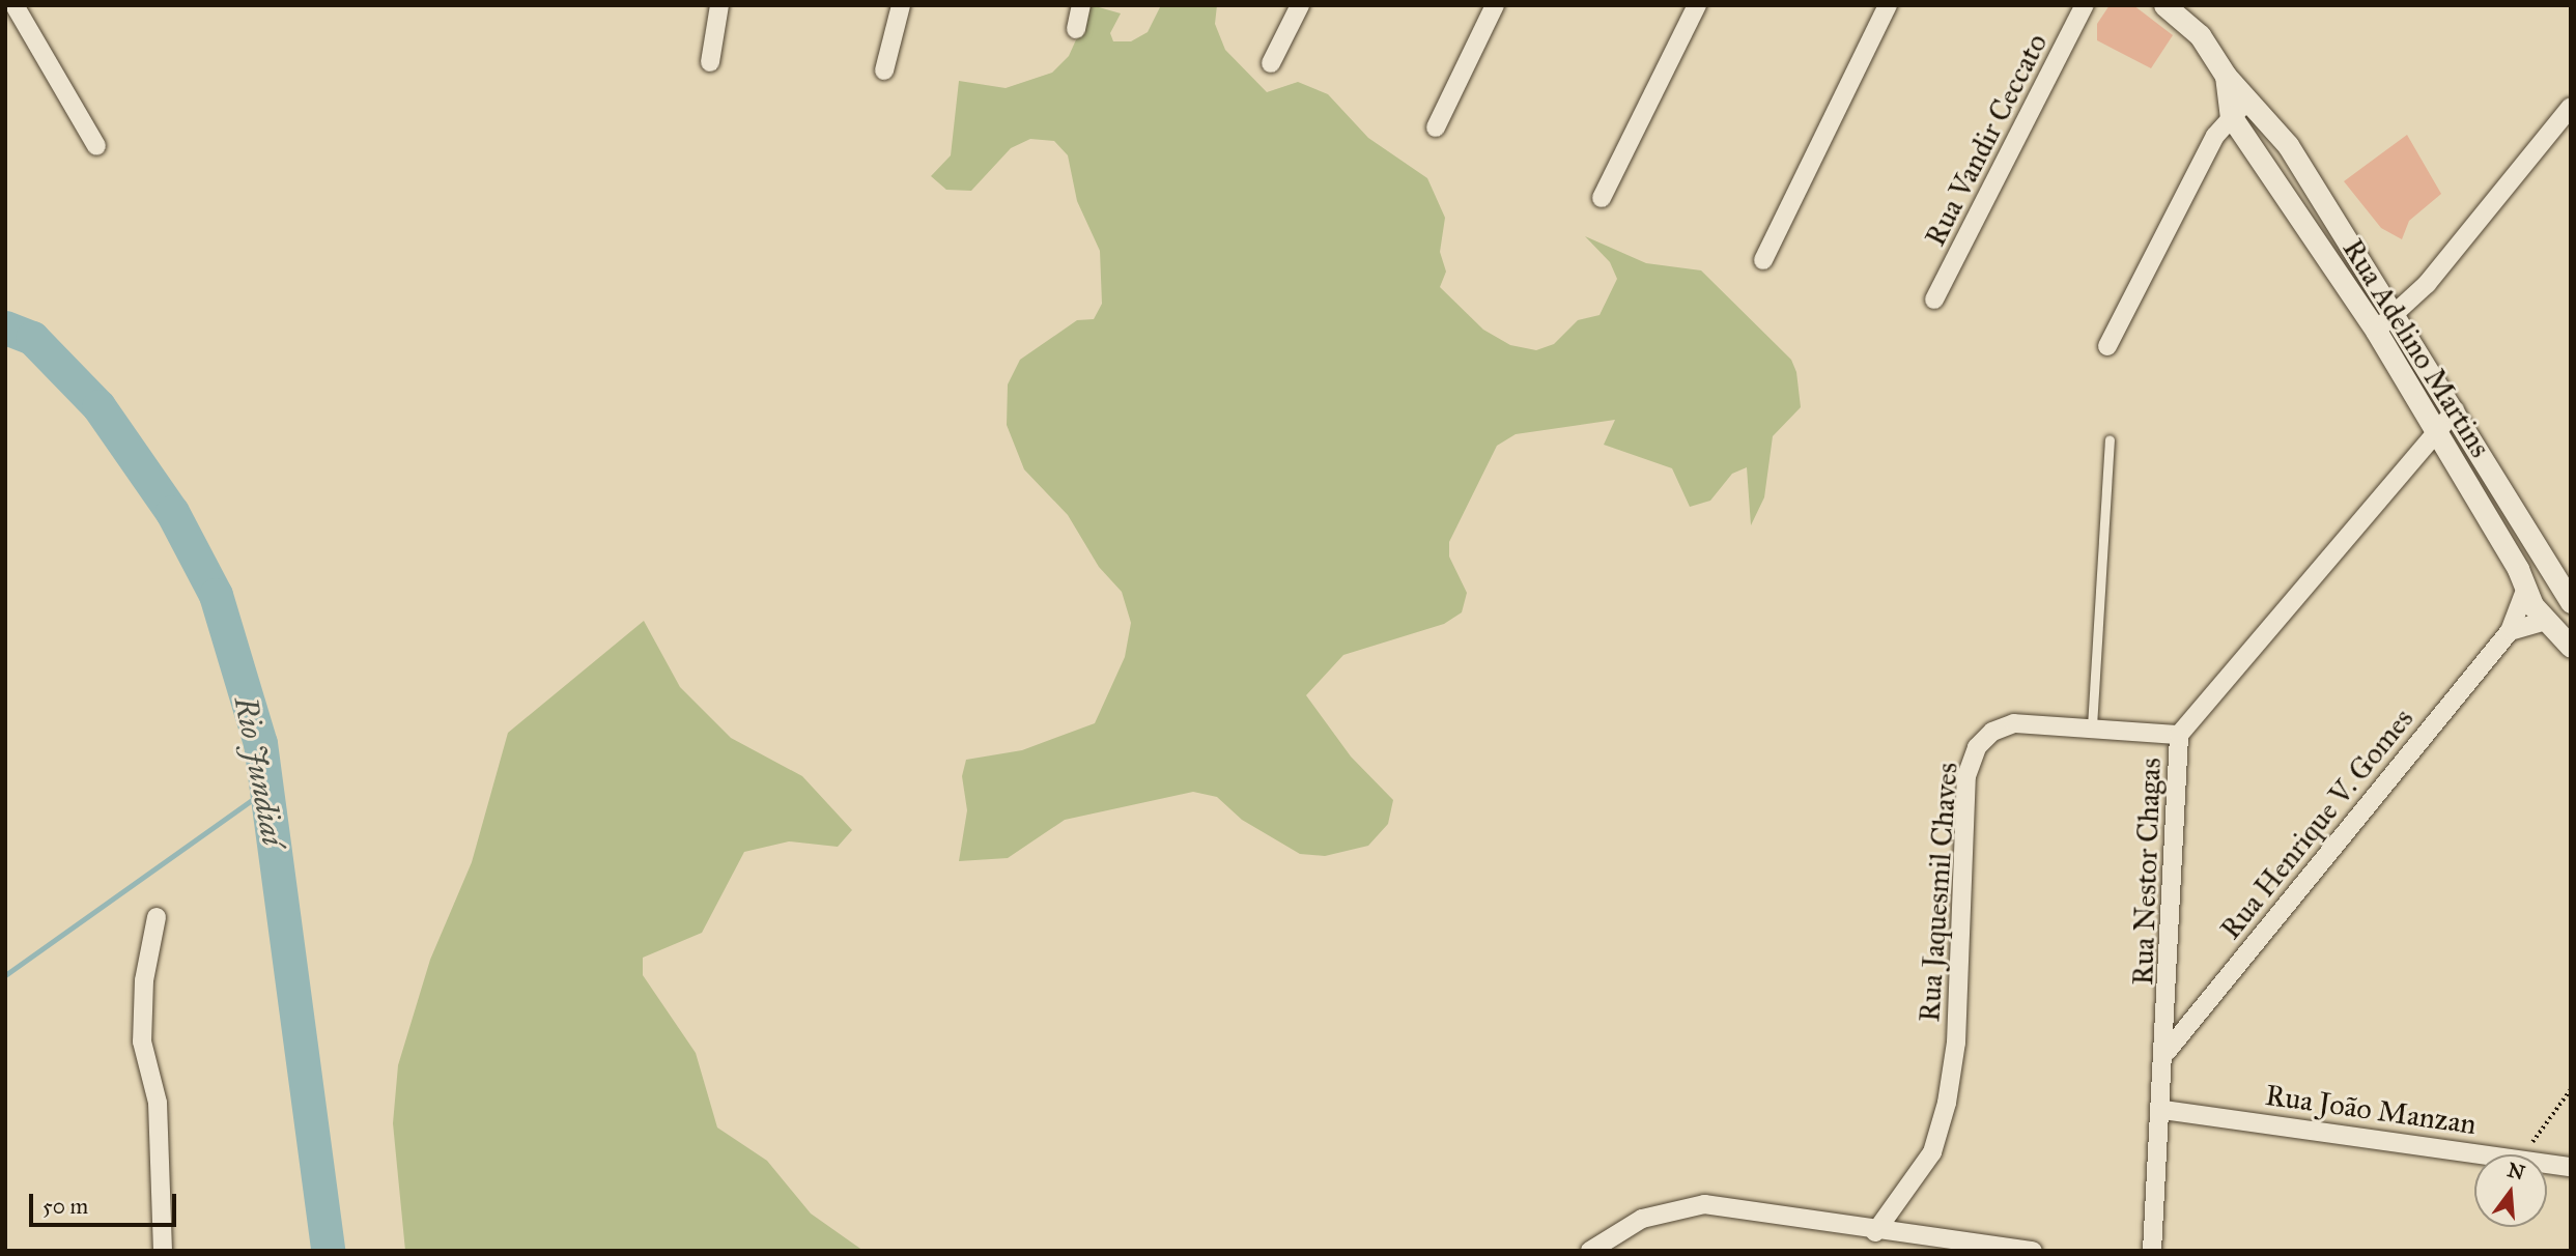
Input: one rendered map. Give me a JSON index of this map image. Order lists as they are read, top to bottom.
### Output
{
  "streets": {
    "street": [
      "Rua Vandir Ceccato",
      "Rua Adelino Martins",
      "Rua Henrique V. Gomes",
      "Rua Nestor Chagas",
      "Rua Jaquesmil Chaves",
      "Rua João Manzan"
    ]
  },
  "crossings": [
    ["Rua Adelino Martins", "Rua Henrique V. Gomes"],
    ["Rua Adelino Martins", "Rua Nestor Chagas"],
    ["Rua Henrique V. Gomes", "Rua Nestor Chagas"],
    ["Rua Nestor Chagas", "Rua Jaquesmil Chaves"],
    ["Rua Nestor Chagas", "Rua João Manzan"]
  ],
  "water": ["Rio Jundiaí"],
  "scale_bar": "50 m",
  "north": "top"
}
